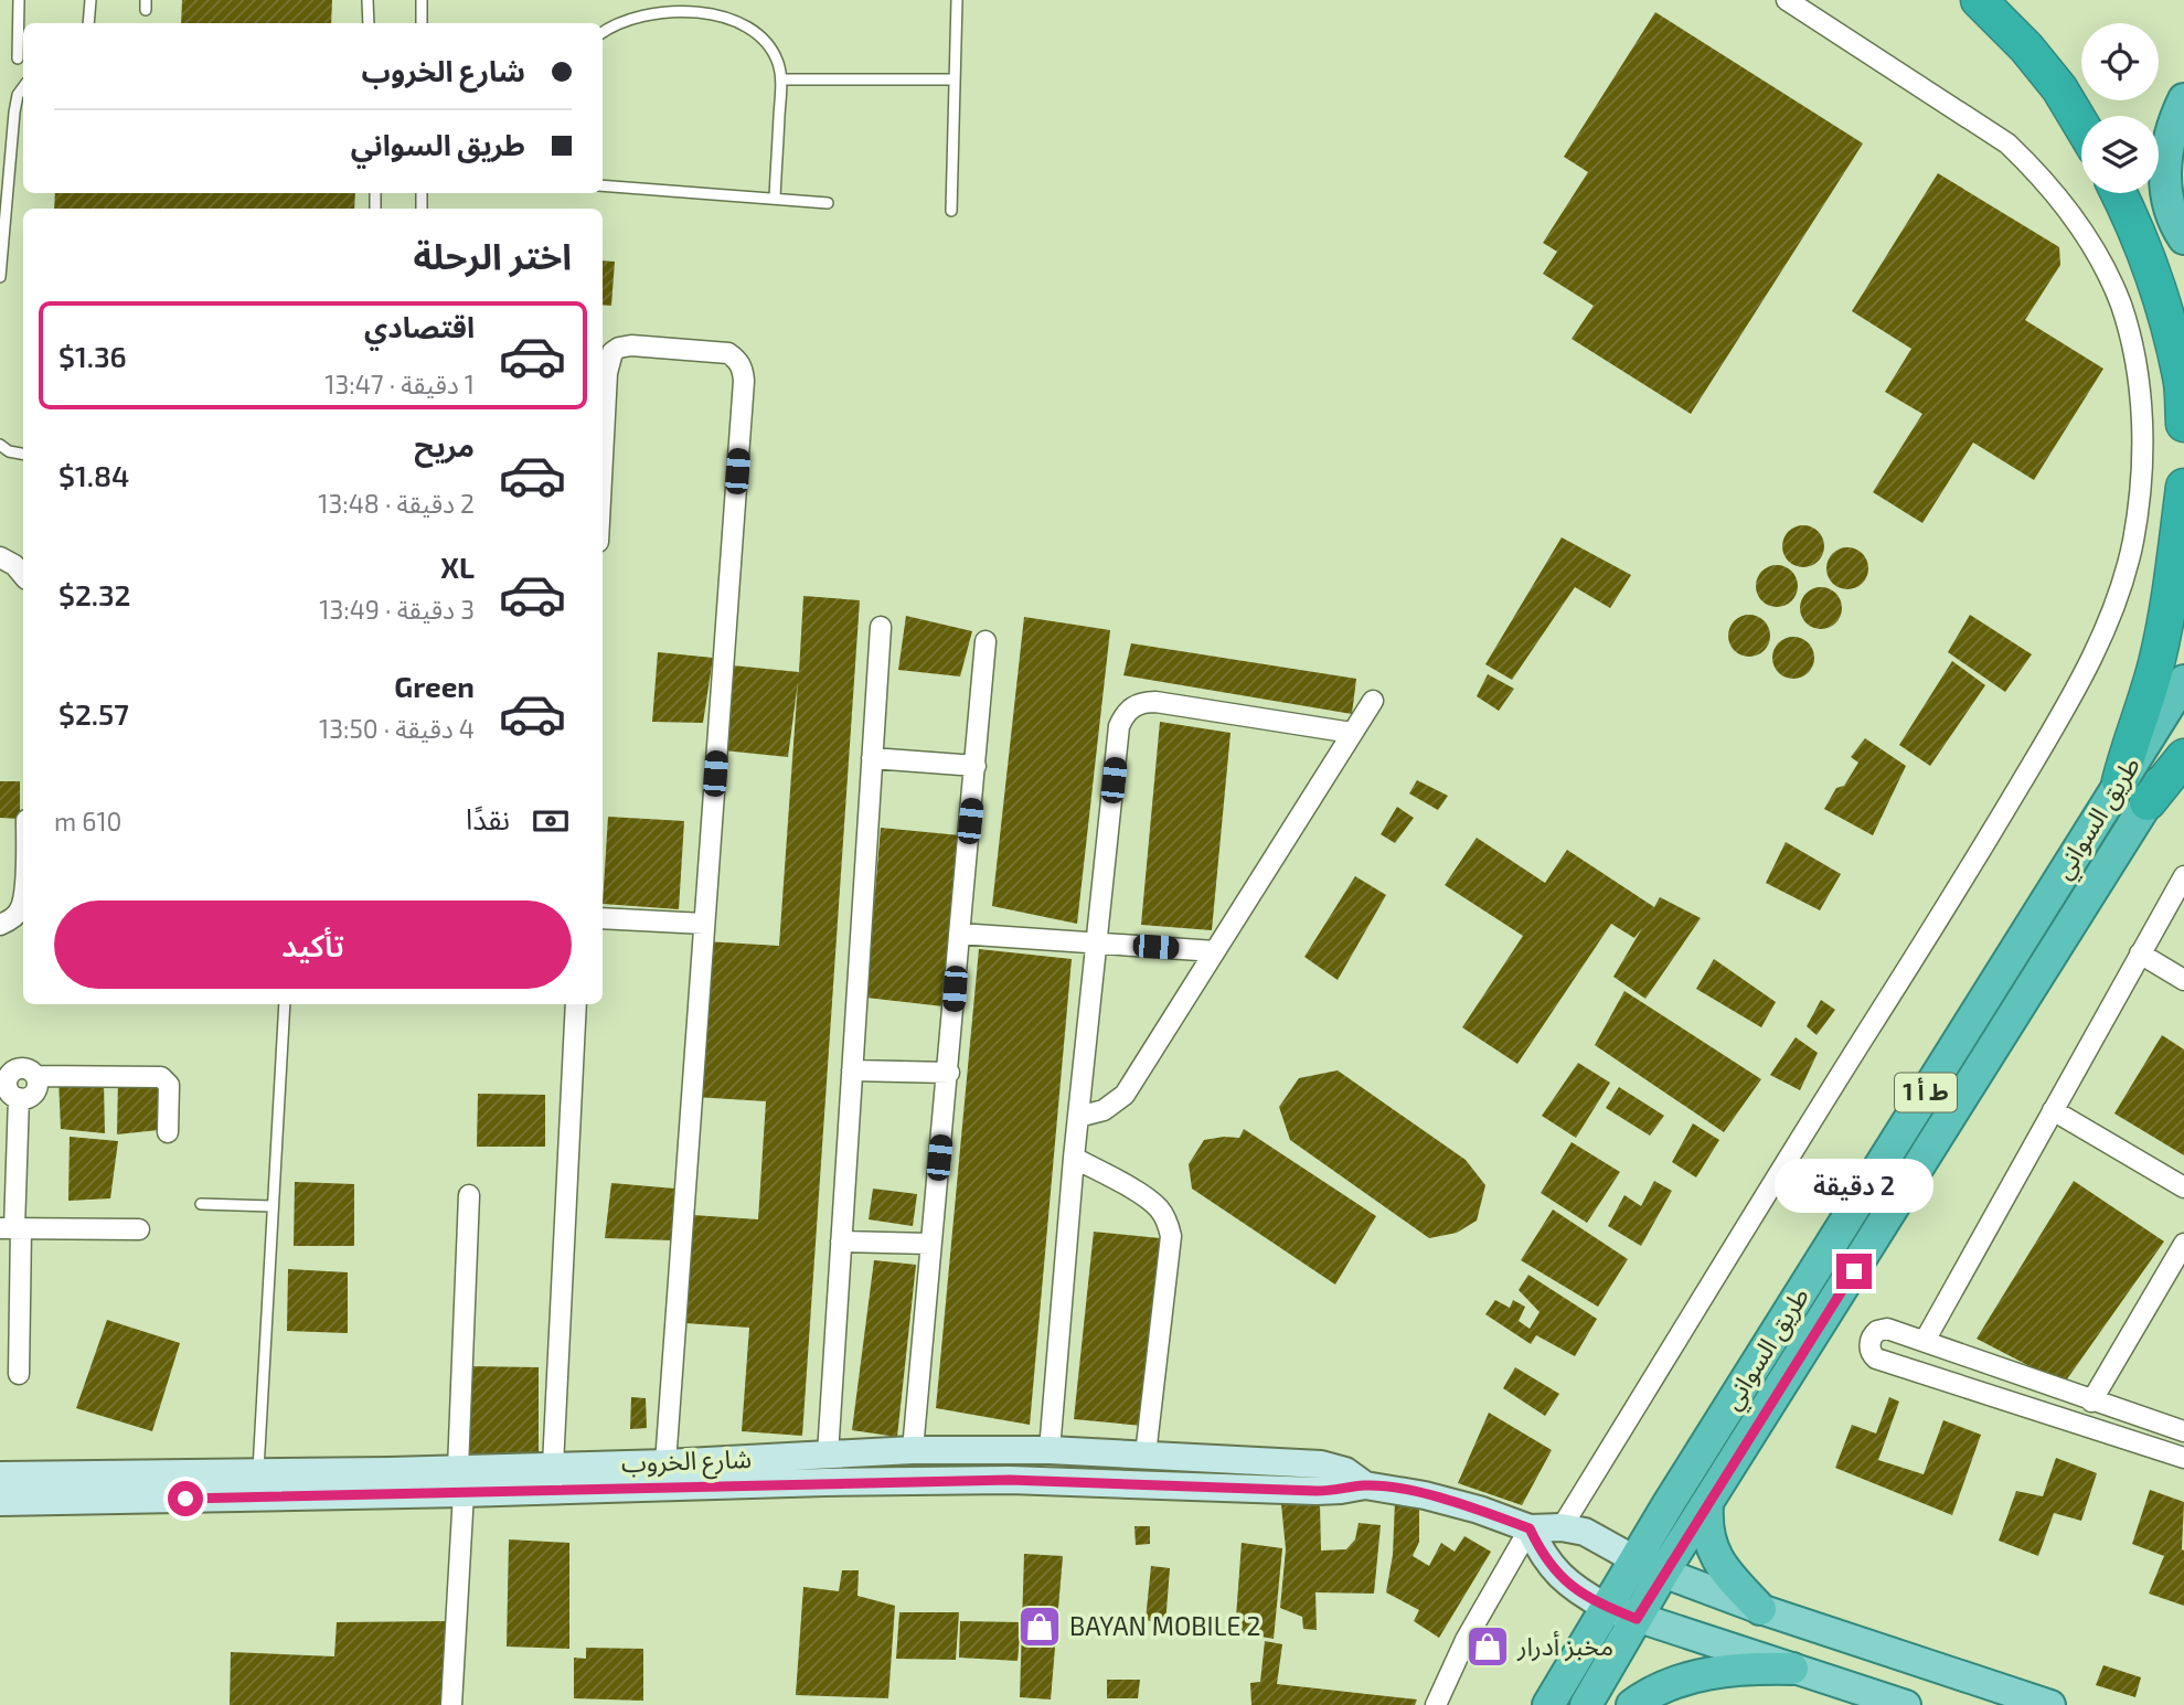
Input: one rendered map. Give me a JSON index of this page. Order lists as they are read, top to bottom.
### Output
{
  "streets": {
    "highway": ["طريق السواني", "ط أ 1"],
    "main road": ["شارع الخروب"]
  },
  "crossings": [
    ["طريق السواني", "شارع الخروب"]
  ],
  "places": {
    "shop": ["BAYAN MOBILE 2", "مخبز أدرار"]
  },
  "page": {
    "banner": ["شارع الخروب", "طريق السواني"],
    "heading": "اختر الرحلة",
    "list": [
      {
        "name": "اقتصادي",
        "note": "1 دقيقة · 13:47",
        "value": "$1.36"
      },
      {
        "name": "مريح",
        "note": "2 دقيقة · 13:48",
        "value": "$1.84"
      },
      {
        "name": "XL",
        "note": "3 دقيقة · 13:49",
        "value": "$2.32"
      },
      {
        "name": "Green",
        "note": "4 دقيقة · 13:50",
        "value": "$2.57"
      }
    ],
    "pay": ["نقدًا", "610 m"],
    "buttons": "تأكيد",
    "bubble": "2 دقيقة"
  }
}
